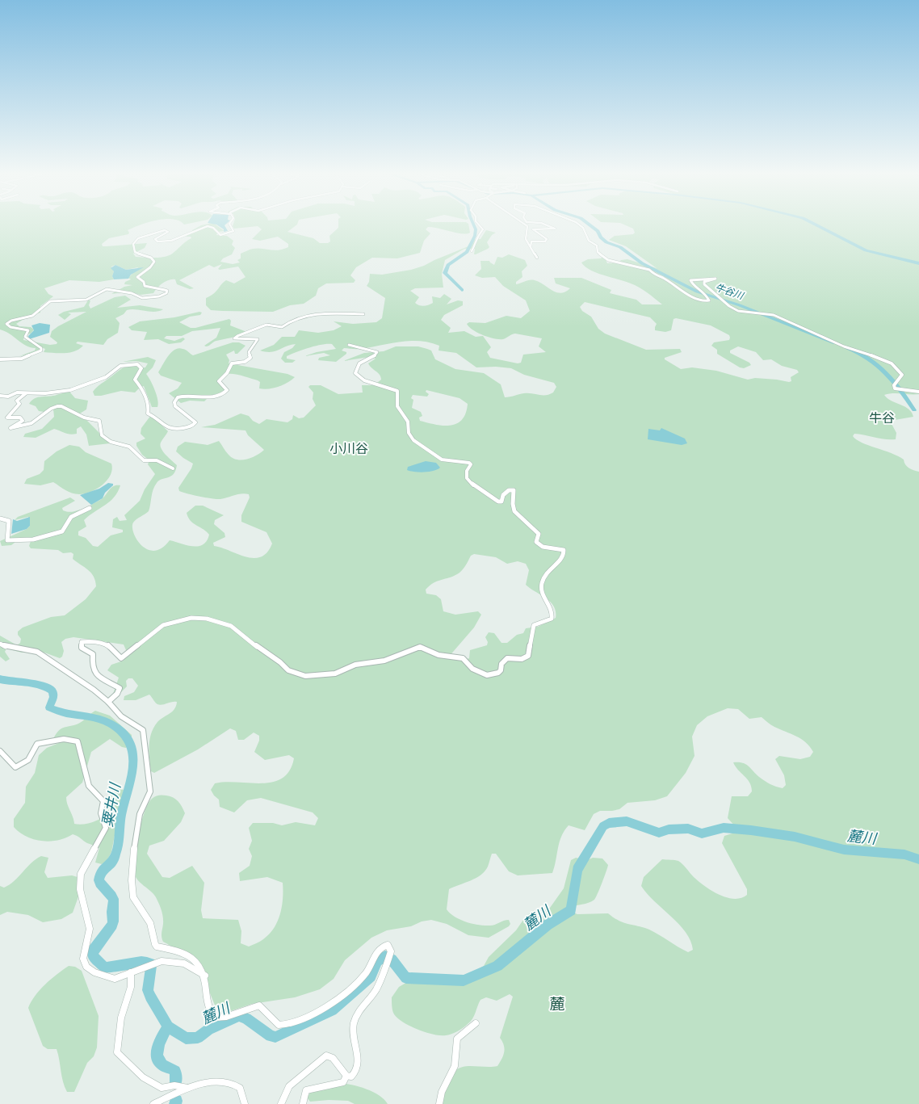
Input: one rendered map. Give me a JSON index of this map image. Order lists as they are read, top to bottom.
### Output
{
  "districts": ["牛谷", "小川谷", "麓"],
  "water": ["牛谷川", "粟井川", "麓川"]
}
